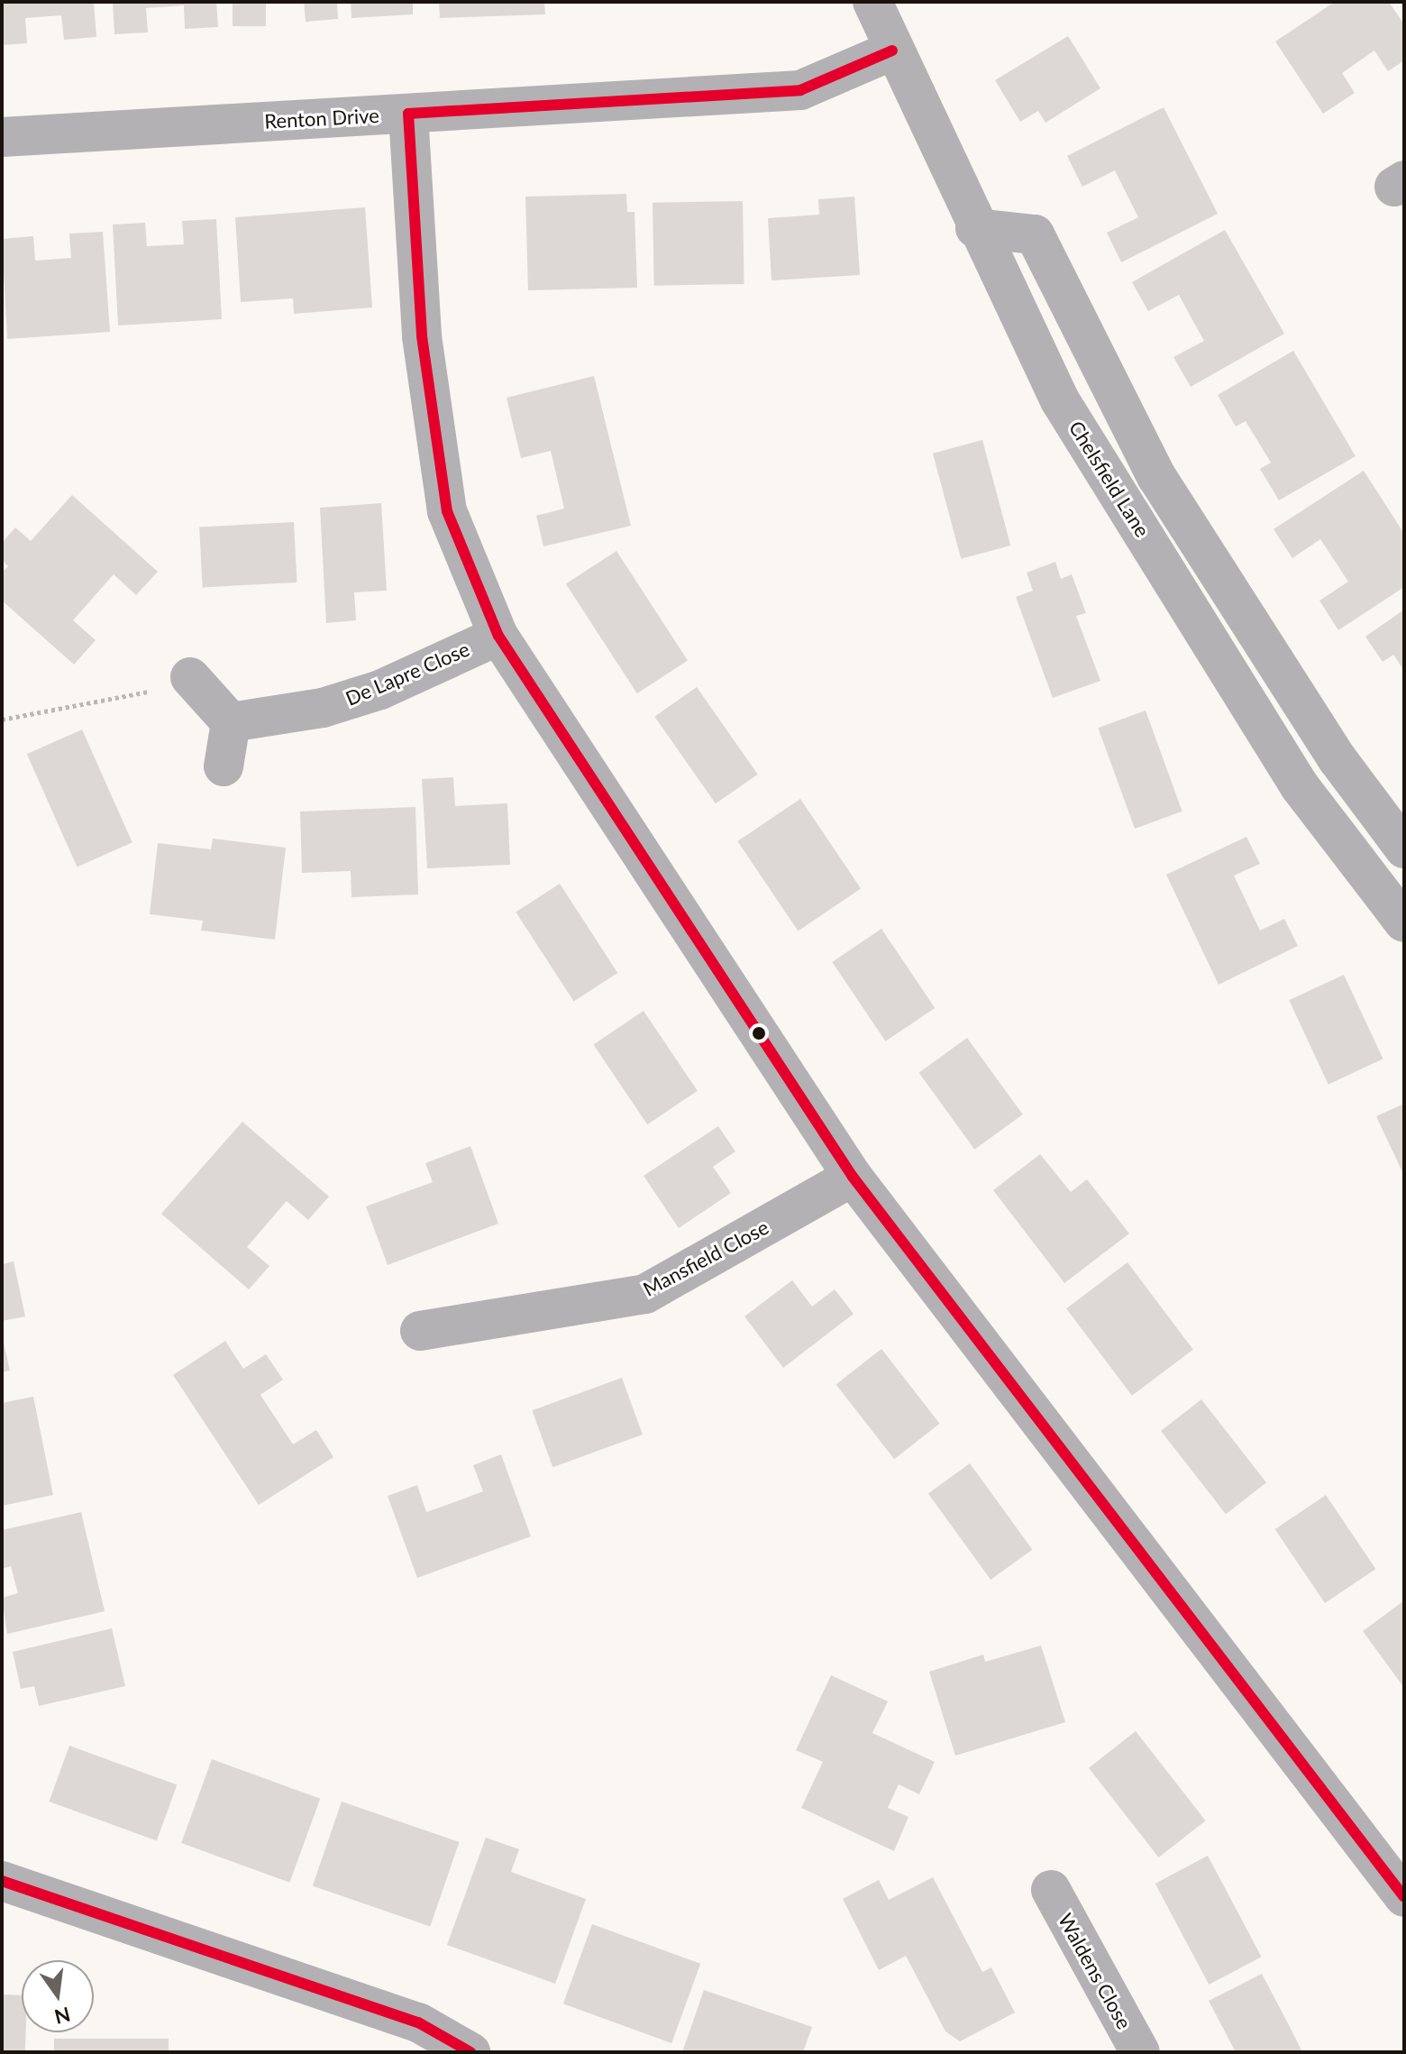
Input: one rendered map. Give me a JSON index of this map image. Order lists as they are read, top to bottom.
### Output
{
  "streets": {
    "street": [
      "Renton Drive",
      "Chelsfield Lane",
      "De Lapre Close",
      "Mansfield Close",
      "Waldens Close"
    ]
  },
  "crossings": [
    ["Renton Drive", "Chelsfield Lane"]
  ],
  "north": "bottom"
}
